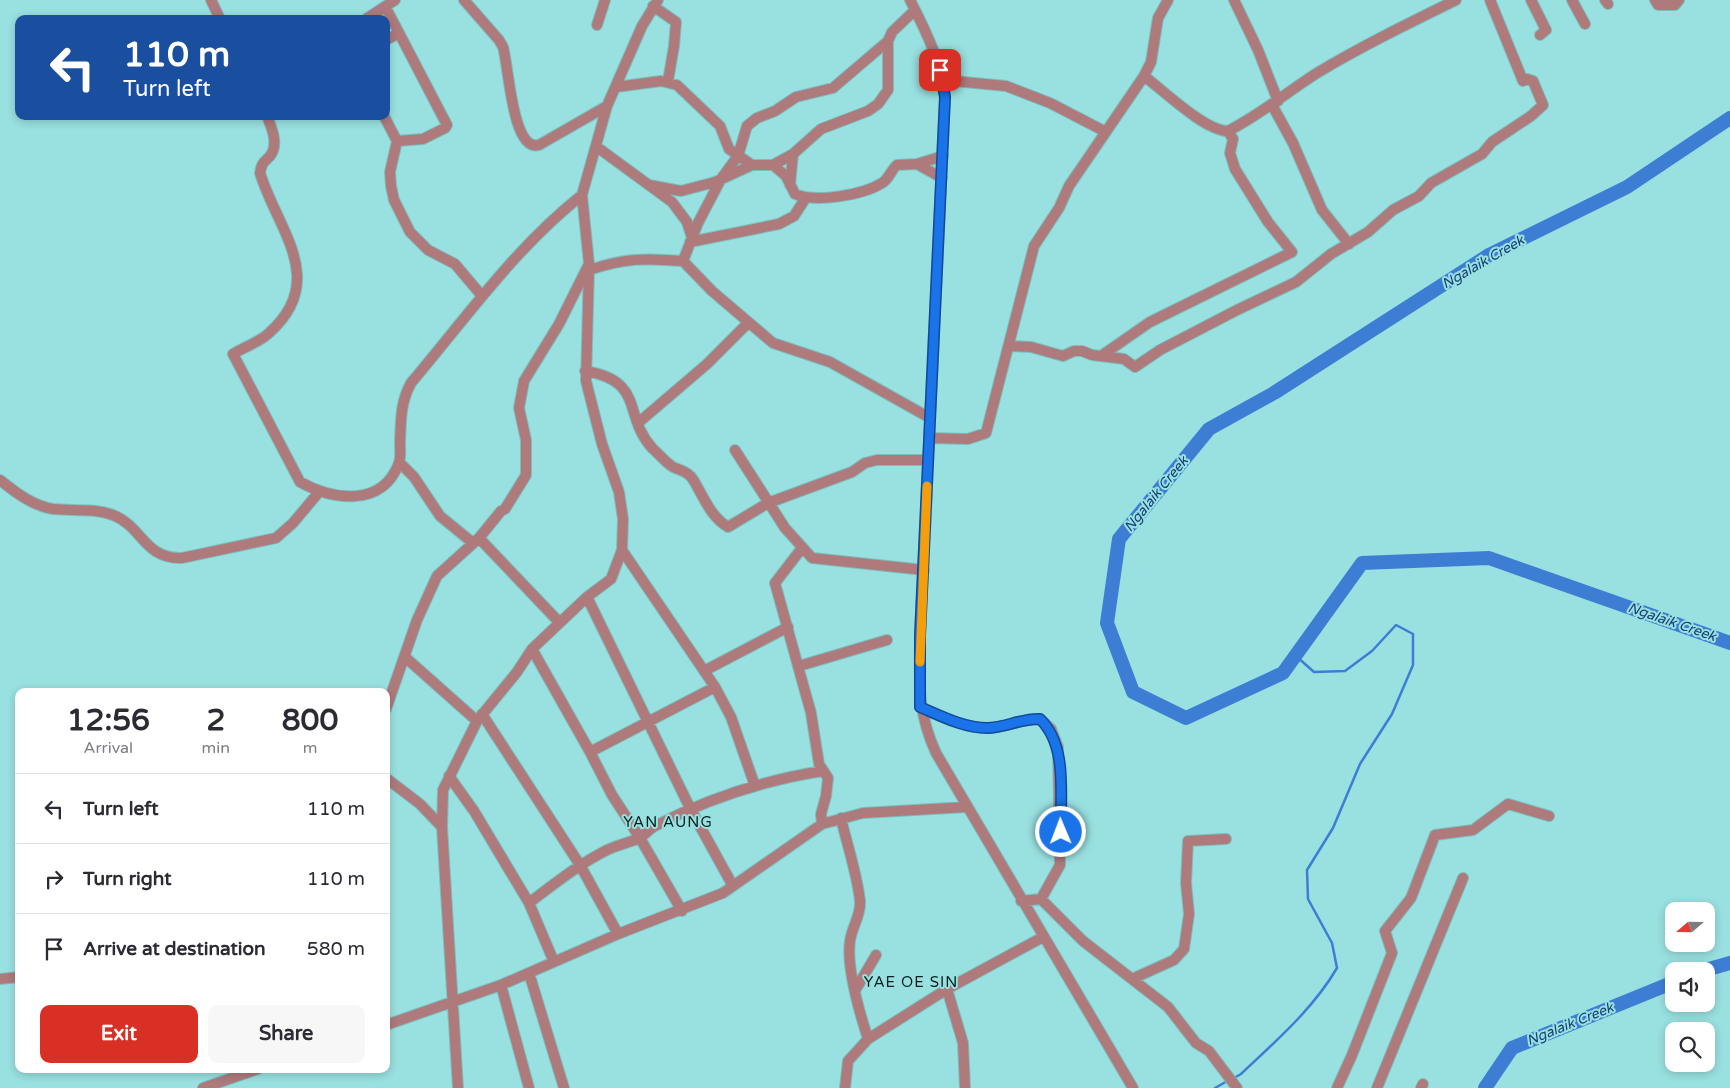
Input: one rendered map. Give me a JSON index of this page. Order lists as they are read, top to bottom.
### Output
{
  "districts": ["YAN AUNG", "YAE OE SIN"],
  "water": ["Ngalaik Creek"],
  "north": "left",
  "page": {
    "turn": ["110 m", "Turn left"],
    "eta": [
      "12:56",
      "Arrival",
      "2",
      "min",
      "800",
      "m"
    ],
    "list": [
      {
        "name": "Turn left",
        "value": "110 m"
      },
      {
        "name": "Turn right",
        "value": "110 m"
      },
      {
        "name": "Arrive at destination",
        "value": "580 m"
      }
    ],
    "buttons": ["Exit", "Share"]
  }
}
